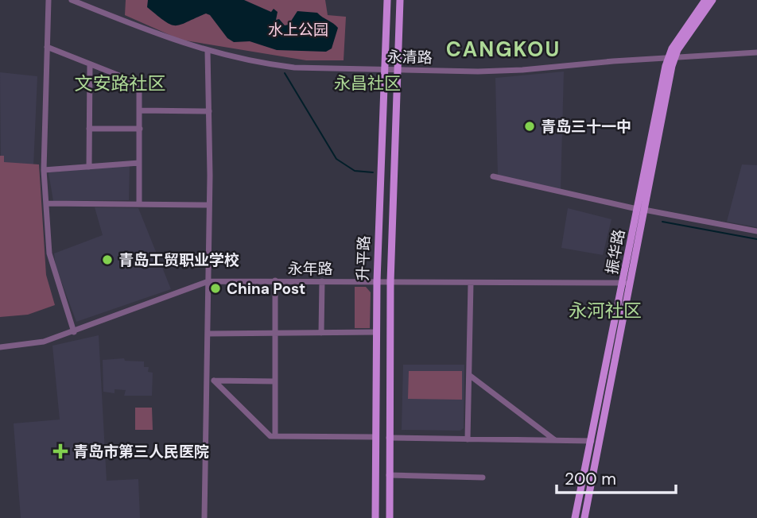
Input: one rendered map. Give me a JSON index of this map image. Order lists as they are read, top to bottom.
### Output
{
  "streets": {
    "main road": ["振华路", "升平路"],
    "street": ["永清路", "永年路"]
  },
  "crossings": [
    ["永清路", "振华路"],
    ["永清路", "升平路"],
    ["振华路", "永年路"],
    ["升平路", "永年路"]
  ],
  "districts": [
    "CANGKOU",
    "文安路社区",
    "永昌社区",
    "永河社区"
  ],
  "parks": ["水上公园"],
  "places": {
    "other": ["青岛三十一中", "青岛工贸职业学校", "China Post"],
    "health": ["青岛市第三人民医院"]
  },
  "scale_bar": "200 m"
}
